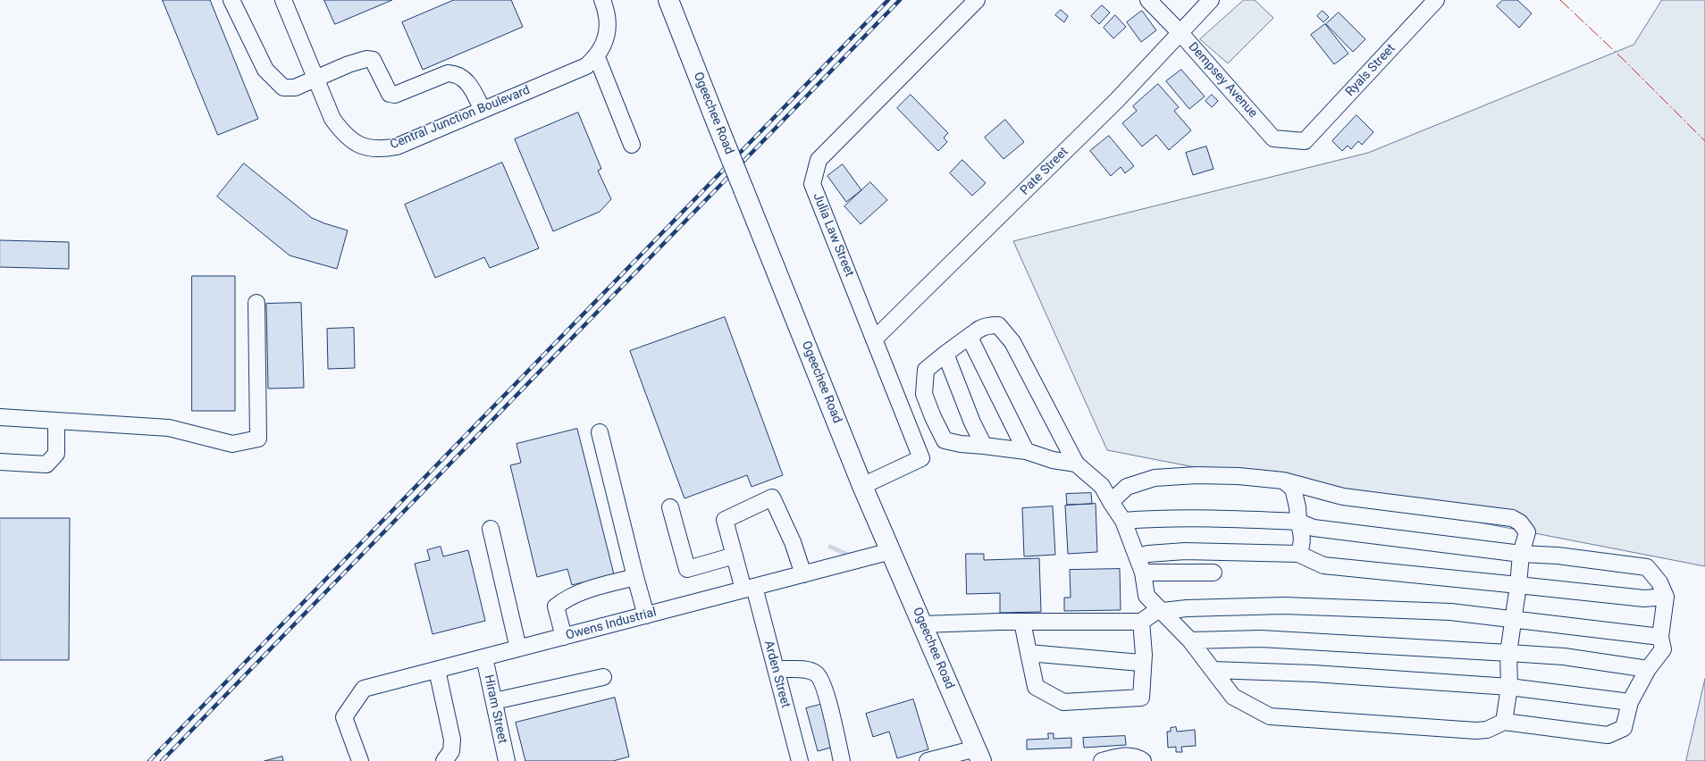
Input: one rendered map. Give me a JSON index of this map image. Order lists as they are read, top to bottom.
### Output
{
  "streets": {
    "main road": ["Ogeechee Road"],
    "street": [
      "Ryals Street",
      "Dempsey Avenue",
      "Central Junction Boulevard",
      "Pate Street",
      "Julia Law Street",
      "Owens Industrial",
      "Arden Street",
      "Hiram Street"
    ]
  },
  "crossings": [
    ["Ryals Street", "Dempsey Avenue"],
    ["Dempsey Avenue", "Pate Street"],
    ["Ogeechee Road", "Julia Law Street"],
    ["Ogeechee Road", "Owens Industrial"],
    ["Pate Street", "Julia Law Street"],
    ["Owens Industrial", "Arden Street"],
    ["Owens Industrial", "Hiram Street"]
  ]
}
